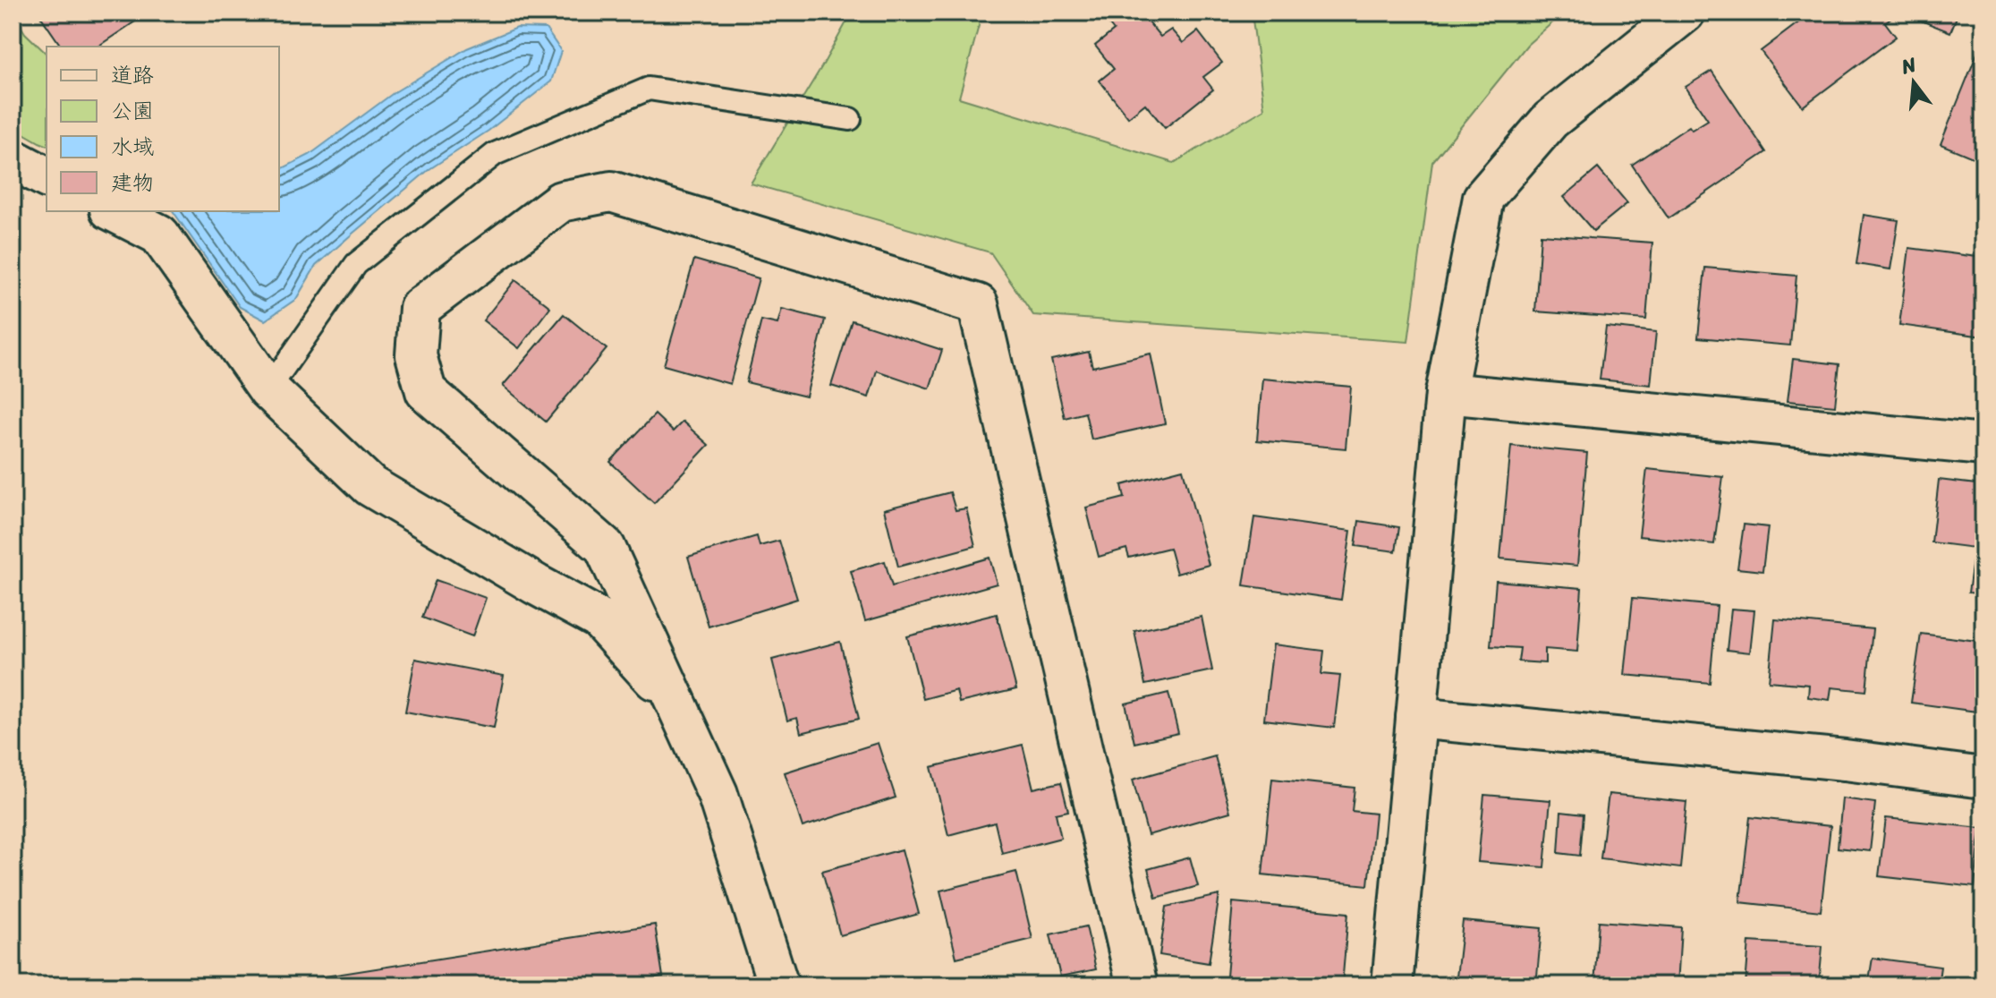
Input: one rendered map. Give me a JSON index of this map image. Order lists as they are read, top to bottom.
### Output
{
  "legend": [
    "道路",
    "公園",
    "水域",
    "建物"
  ],
  "north": "top"
}
